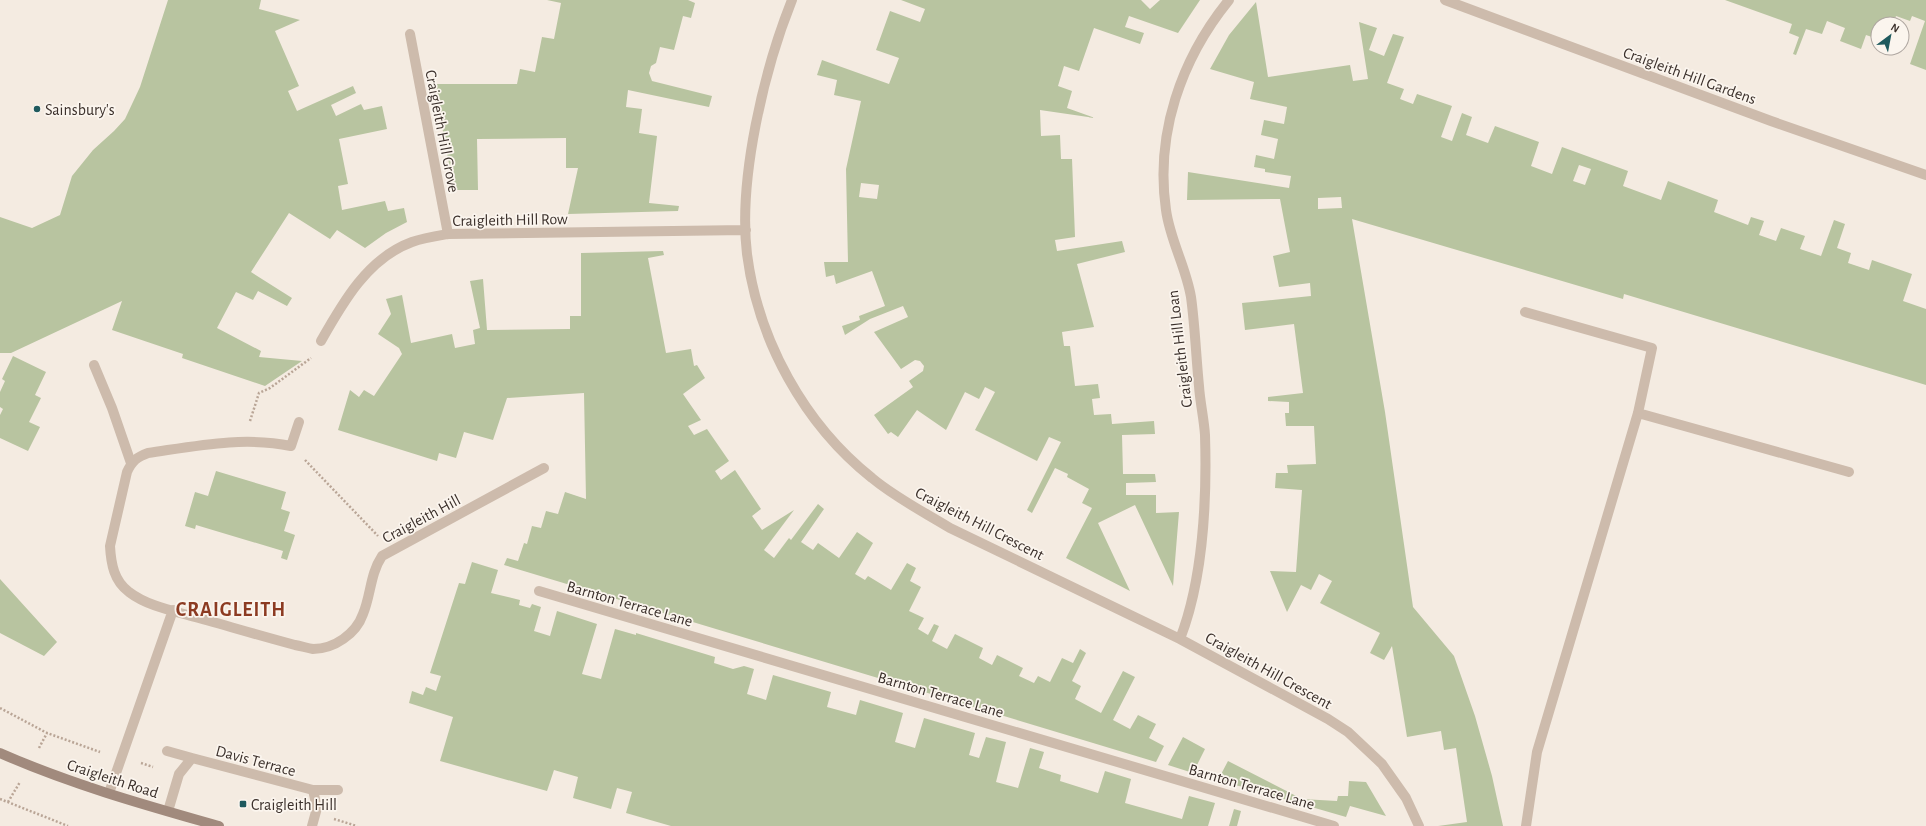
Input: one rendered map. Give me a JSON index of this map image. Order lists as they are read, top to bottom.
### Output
{
  "streets": {
    "main road": ["Craigleith Road"],
    "street": [
      "Craigleith Hill Gardens",
      "Craigleith Hill Grove",
      "Craigleith Hill Row",
      "Craigleith Hill Loan",
      "Craigleith Hill",
      "Craigleith Hill Crescent",
      "Barnton Terrace Lane",
      "Davis Terrace"
    ]
  },
  "crossings": [
    ["Craigleith Hill Grove", "Craigleith Hill Row"],
    ["Craigleith Hill Row", "Craigleith Hill Crescent"],
    ["Craigleith Hill Loan", "Craigleith Hill Crescent"],
    ["Davis Terrace", "Craigleith Road"]
  ],
  "districts": ["CRAIGLEITH"],
  "places": {
    "other": ["Sainsbury's"],
    "transit": ["Craigleith Hill"]
  },
  "north": "top right"
}
